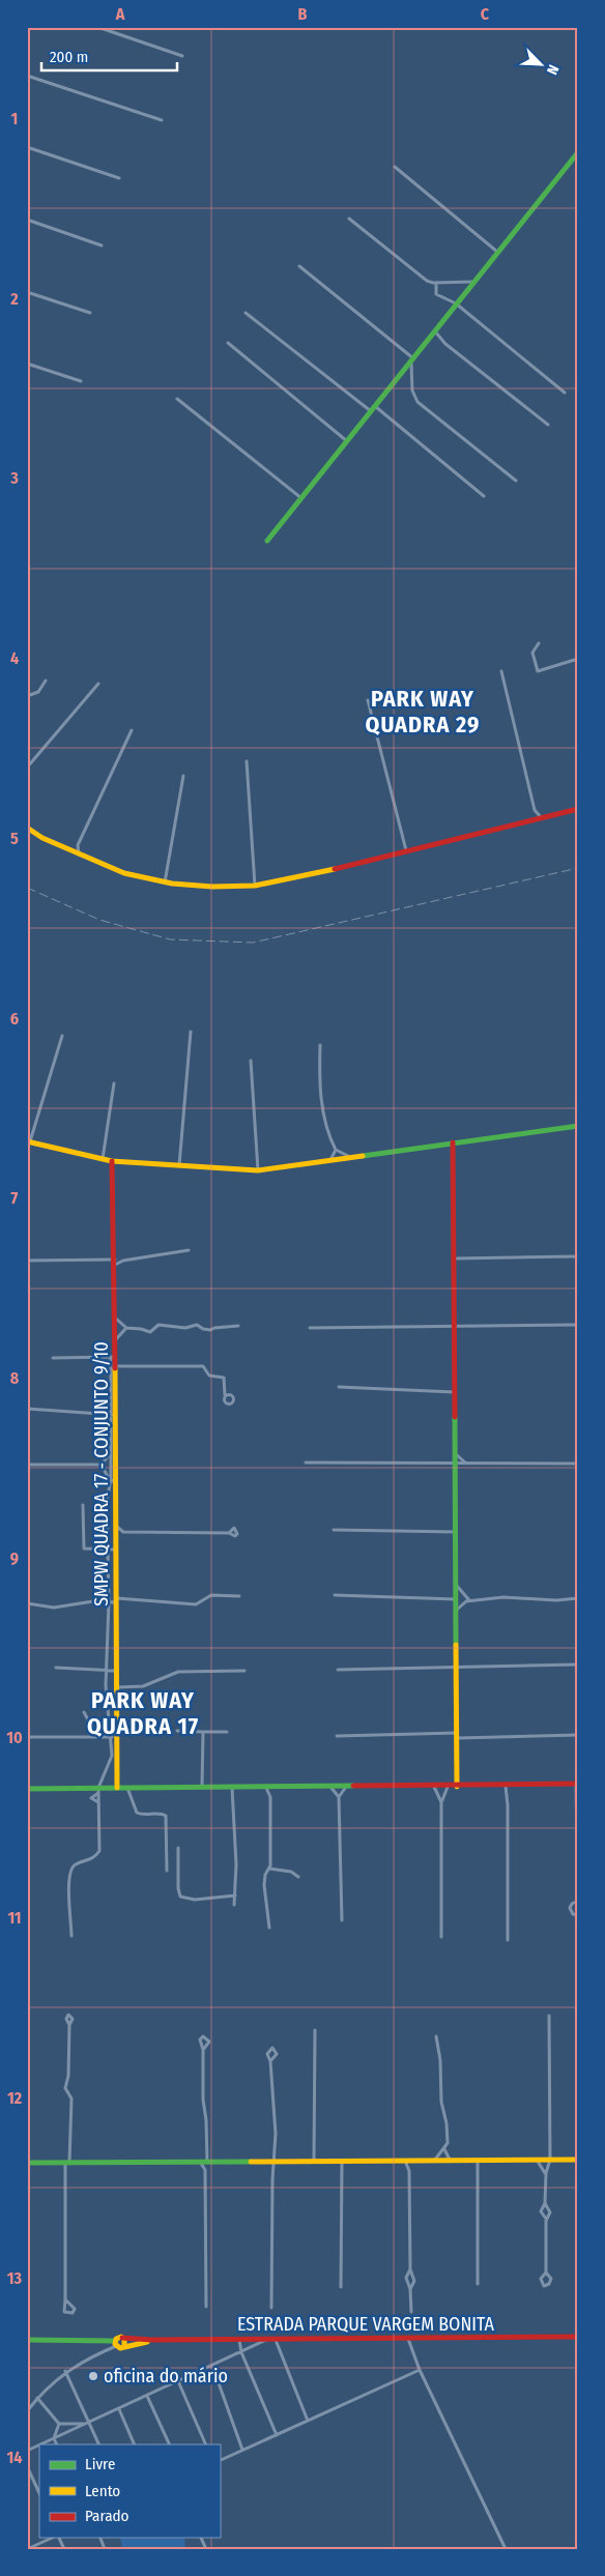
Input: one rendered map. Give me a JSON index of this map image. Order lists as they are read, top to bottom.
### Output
{
  "streets": {
    "street": ["SMPW QUADRA 17 - CONJUNTO 9/10", "ESTRADA PARQUE VARGEM BONITA"]
  },
  "districts": ["PARK WAY QUADRA 29", "PARK WAY QUADRA 17"],
  "places": ["oficina do mário"],
  "legend": ["Livre", "Lento", "Parado"],
  "scale_bar": "200 m",
  "north": "bottom right",
  "grid": {
    "columns": ["A", "B", "C"],
    "rows": [
      "1",
      "2",
      "3",
      "4",
      "5",
      "6",
      "7",
      "8",
      "9",
      "10",
      "11",
      "12",
      "13",
      "14"
    ]
  }
}
